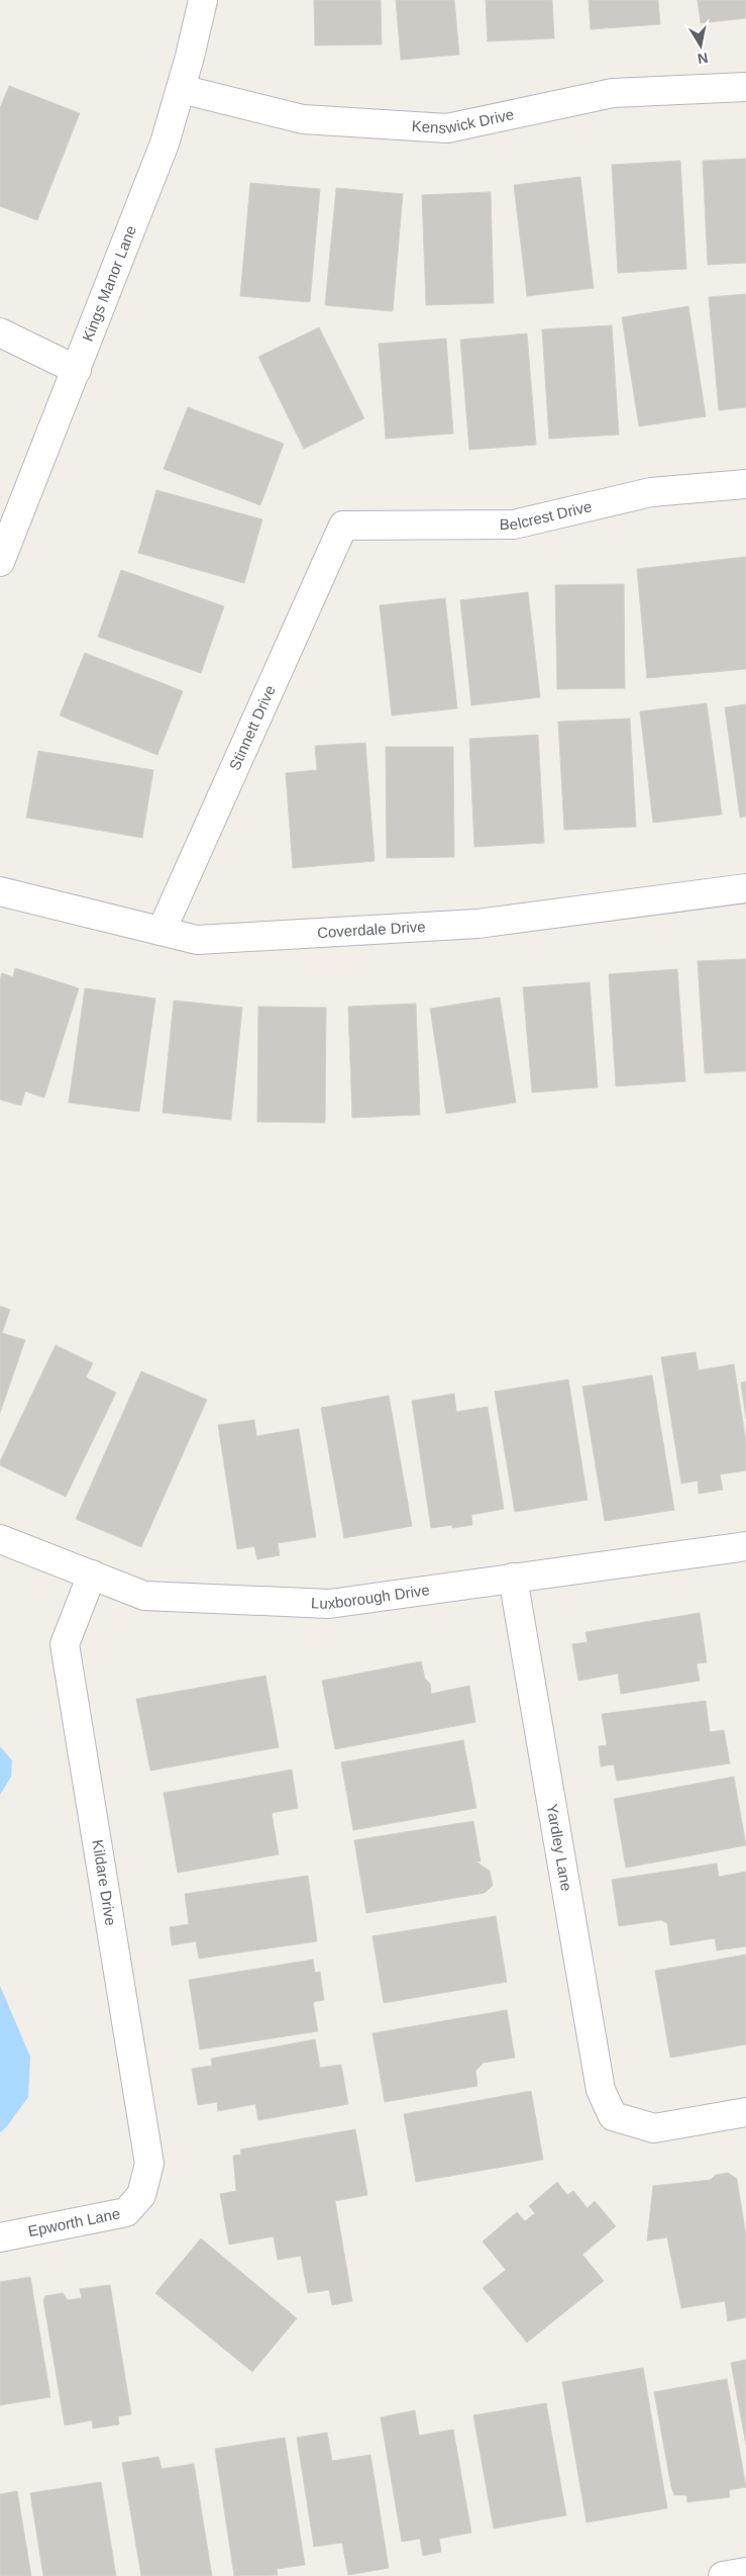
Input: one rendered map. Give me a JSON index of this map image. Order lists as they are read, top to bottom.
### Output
{
  "streets": {
    "street": [
      "Kenswick Drive",
      "Kings Manor Lane",
      "Belcrest Drive",
      "Stinnett Drive",
      "Coverdale Drive",
      "Luxborough Drive",
      "Yardley Lane",
      "Kildare Drive",
      "Epworth Lane"
    ]
  },
  "crossings": [
    ["Kenswick Drive", "Kings Manor Lane"],
    ["Belcrest Drive", "Stinnett Drive"],
    ["Stinnett Drive", "Coverdale Drive"],
    ["Luxborough Drive", "Yardley Lane"],
    ["Luxborough Drive", "Kildare Drive"],
    ["Kildare Drive", "Epworth Lane"]
  ],
  "north": "bottom"
}
